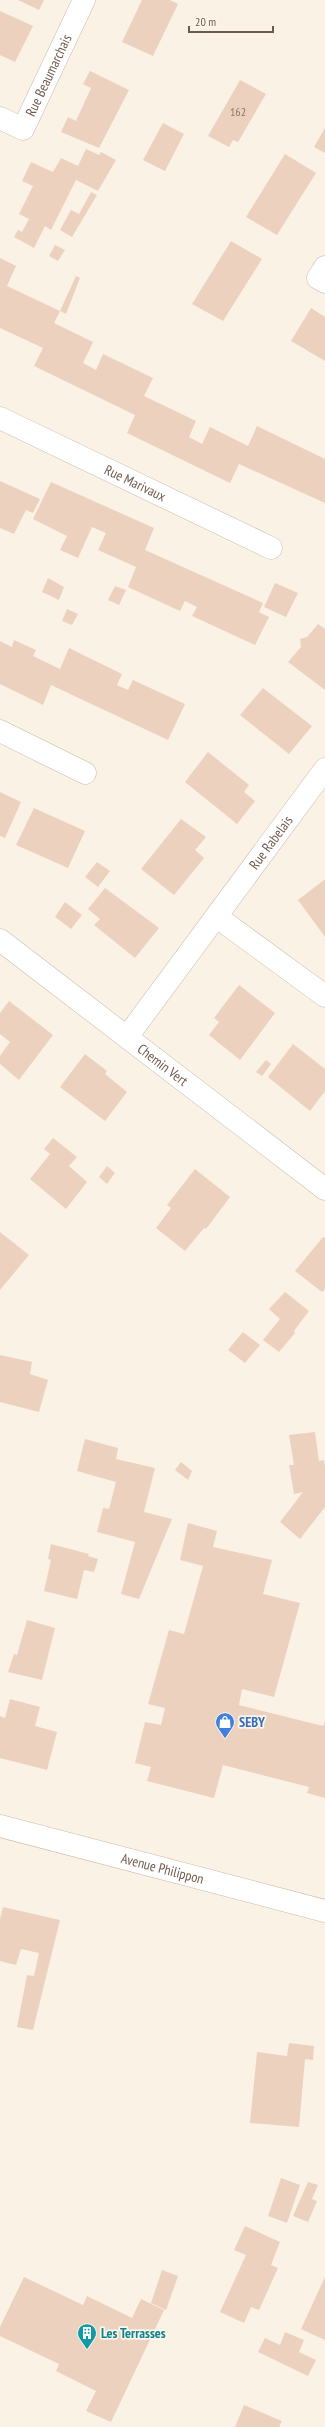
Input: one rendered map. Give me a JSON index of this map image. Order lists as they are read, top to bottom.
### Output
{
  "streets": {
    "street": [
      "Rue Beaumarchais",
      "Rue Marivaux",
      "Rue Rabelais",
      "Chemin Vert",
      "Avenue Philippon"
    ]
  },
  "crossings": [
    ["Rue Rabelais", "Chemin Vert"]
  ],
  "places": {
    "shop": ["SEBY"],
    "building": ["Les Terrasses"]
  },
  "house_numbers": ["162"],
  "scale_bar": "20 m"
}
